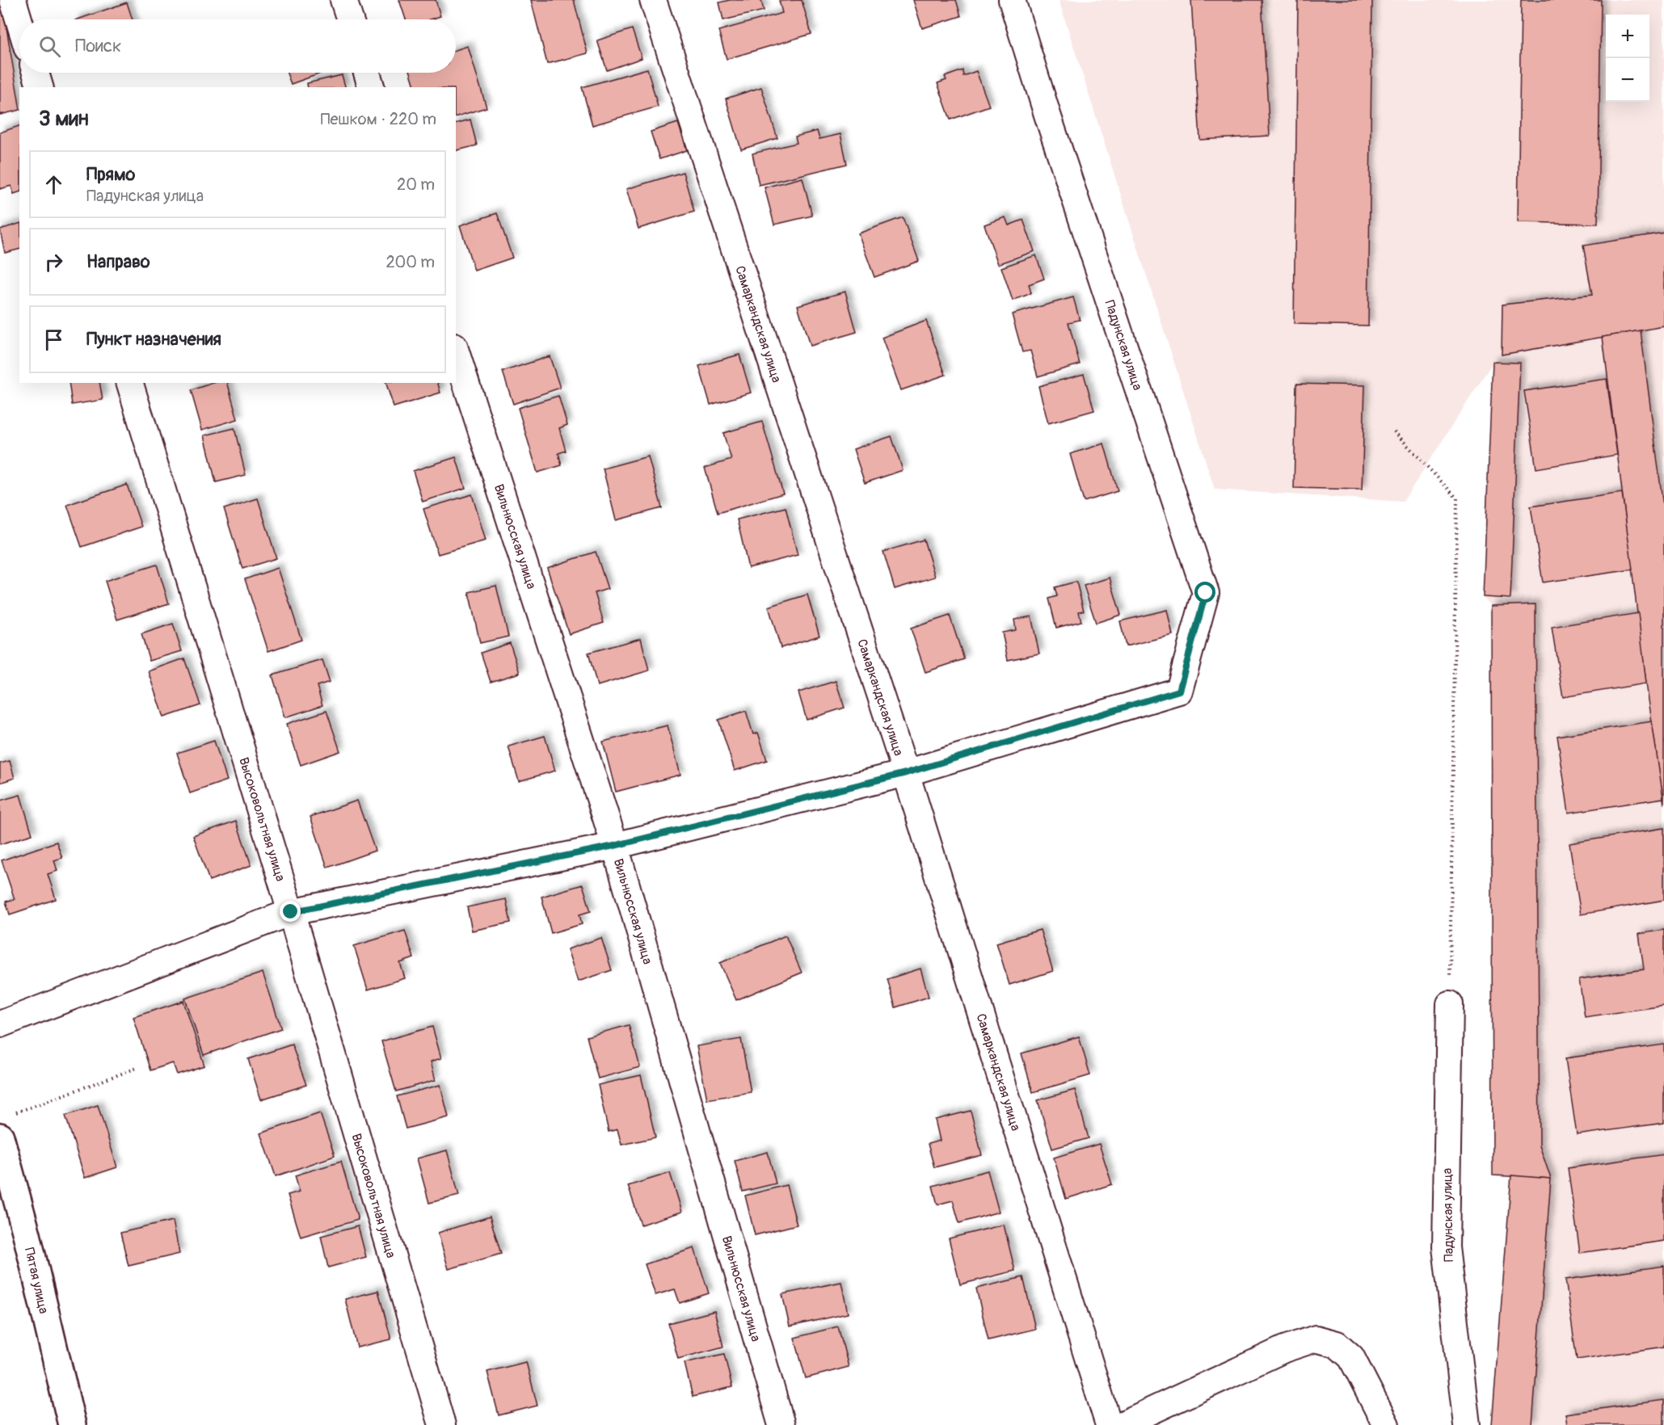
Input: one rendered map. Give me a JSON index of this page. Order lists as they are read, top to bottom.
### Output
{
  "streets": {
    "street": [
      "Самаркандская улица",
      "Падунская улица",
      "Вильнюсская улица",
      "Высоковольтная улица",
      "Пятая улица"
    ]
  },
  "crossings": [
    ["Самаркандская улица", "Падунская улица"]
  ],
  "page": {
    "map_buttons": ["+", "−"],
    "search": "Поиск",
    "heading": ["3 мин", "Пешком · 220 m"],
    "list": [
      ["Прямо", "Падунская улица", "20 m"],
      ["Направо", "200 m"],
      "Пункт назначения"
    ]
  }
}
